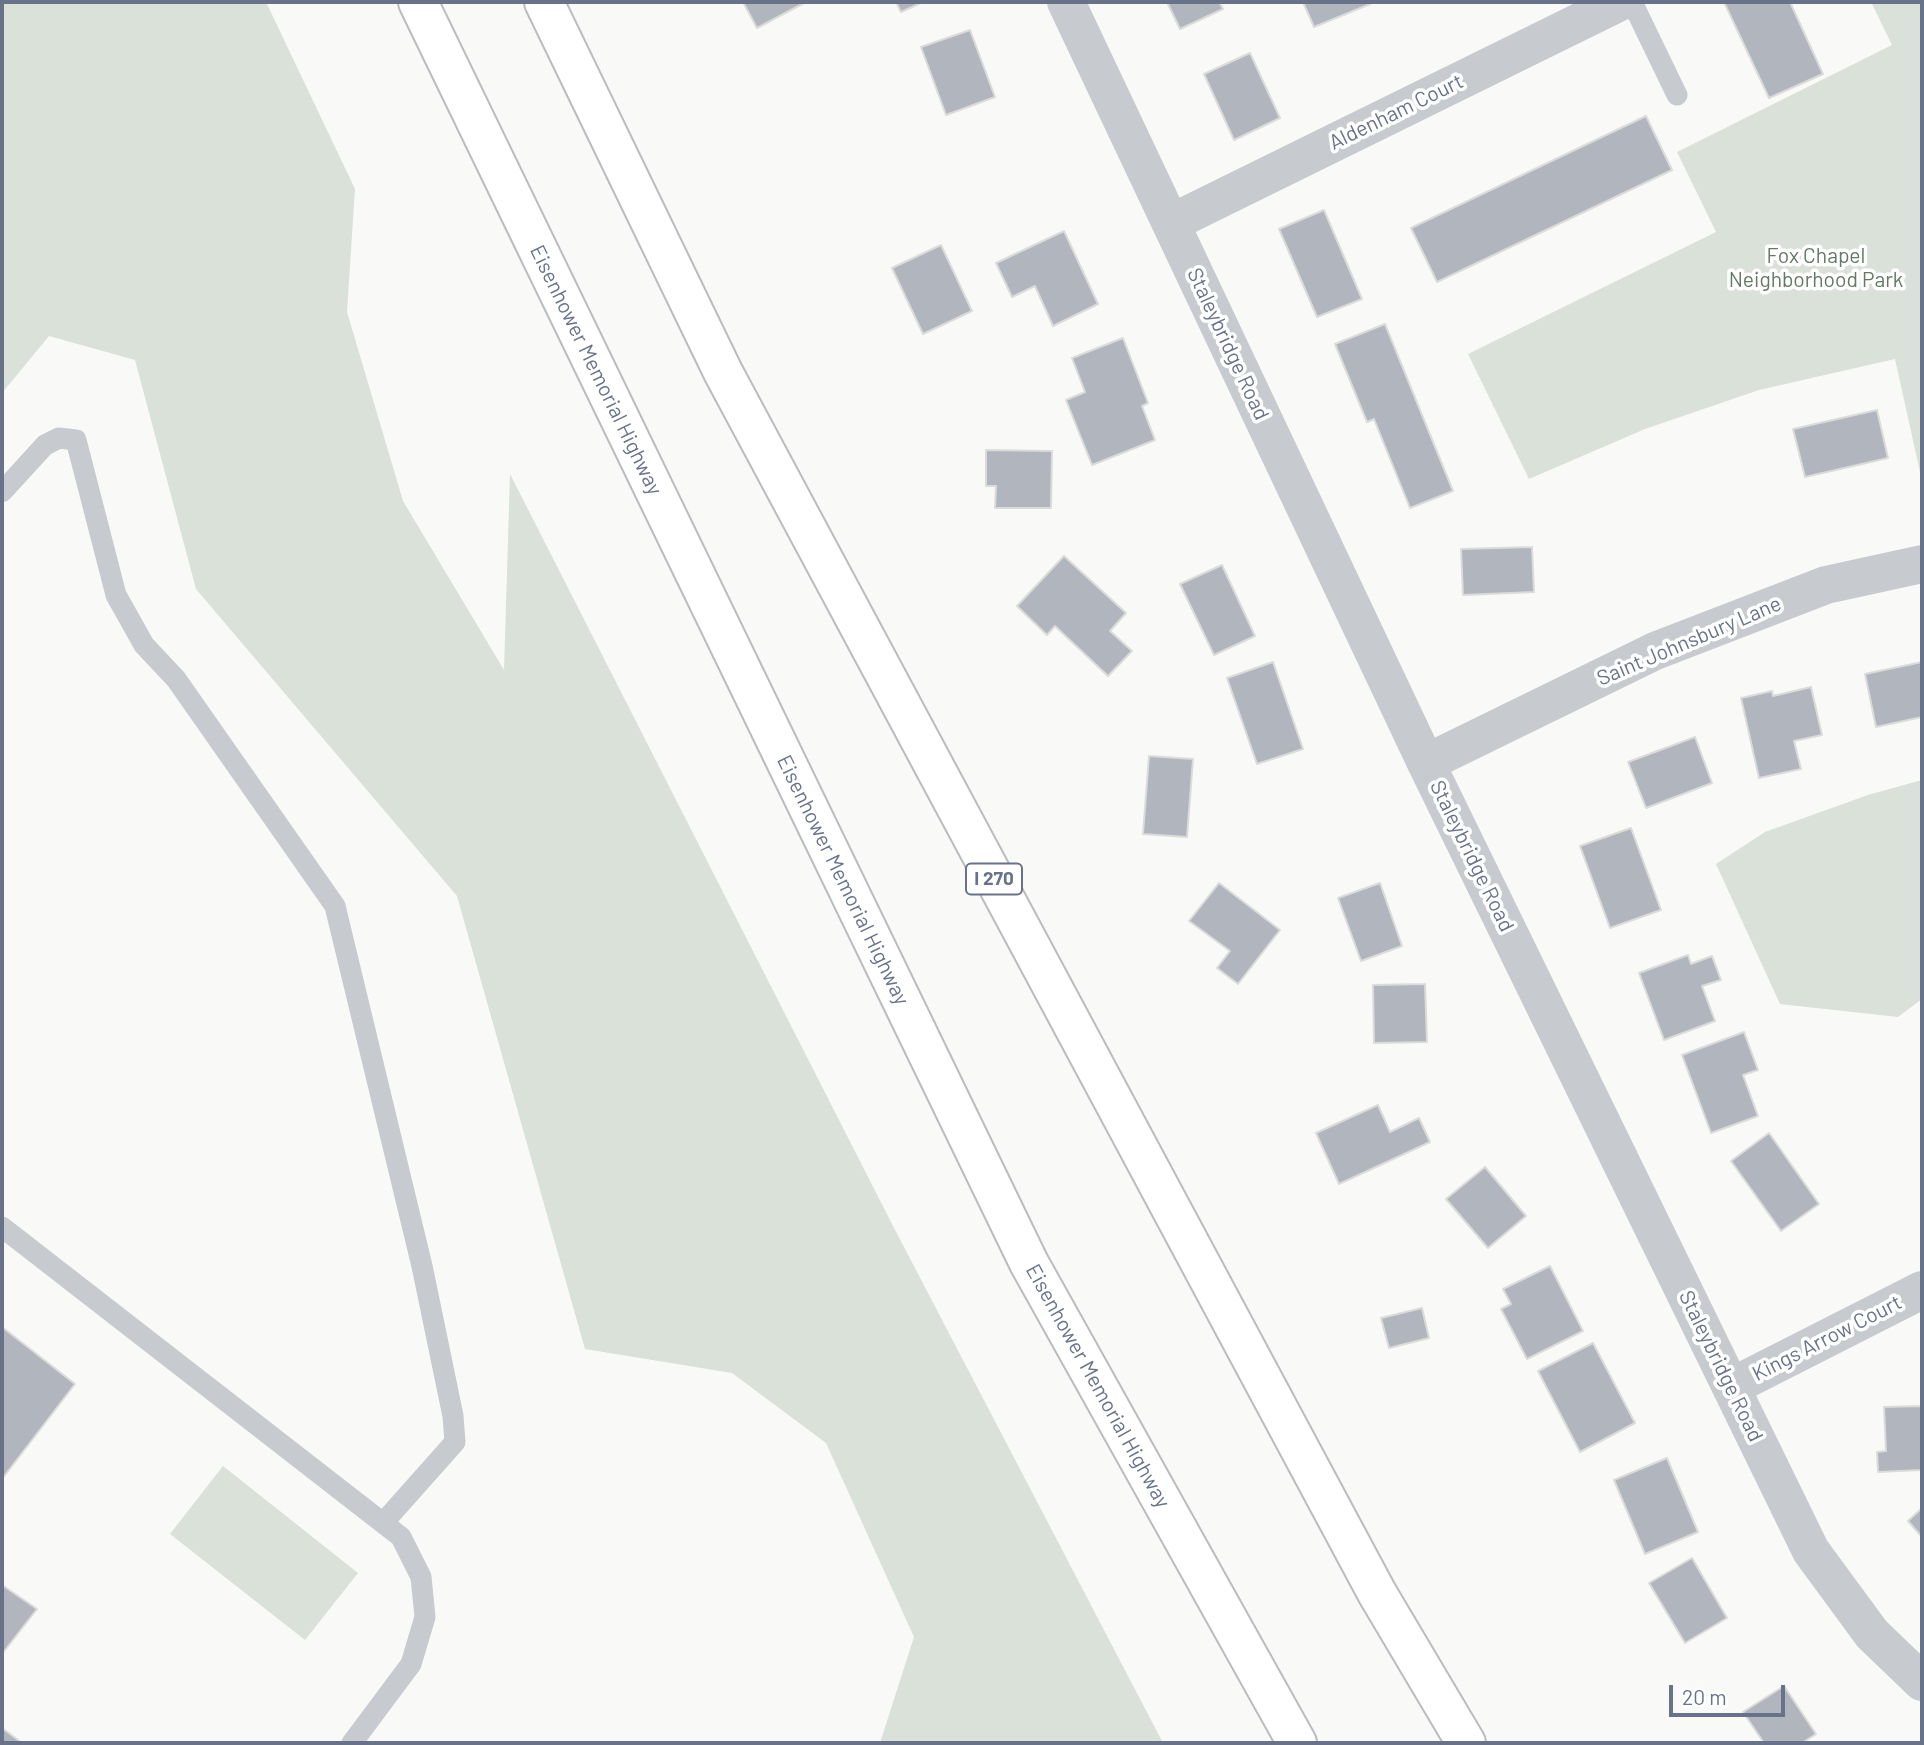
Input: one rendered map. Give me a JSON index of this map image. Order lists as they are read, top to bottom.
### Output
{
  "streets": {
    "highway": ["Eisenhower Memorial Highway", "I 270"],
    "street": [
      "Aldenham Court",
      "Staleybridge Road",
      "Saint Johnsbury Lane",
      "Kings Arrow Court"
    ]
  },
  "crossings": [
    ["Aldenham Court", "Staleybridge Road"],
    ["Staleybridge Road", "Saint Johnsbury Lane"],
    ["Staleybridge Road", "Kings Arrow Court"]
  ],
  "parks": ["Fox Chapel Neighborhood Park"],
  "scale_bar": "20 m"
}
